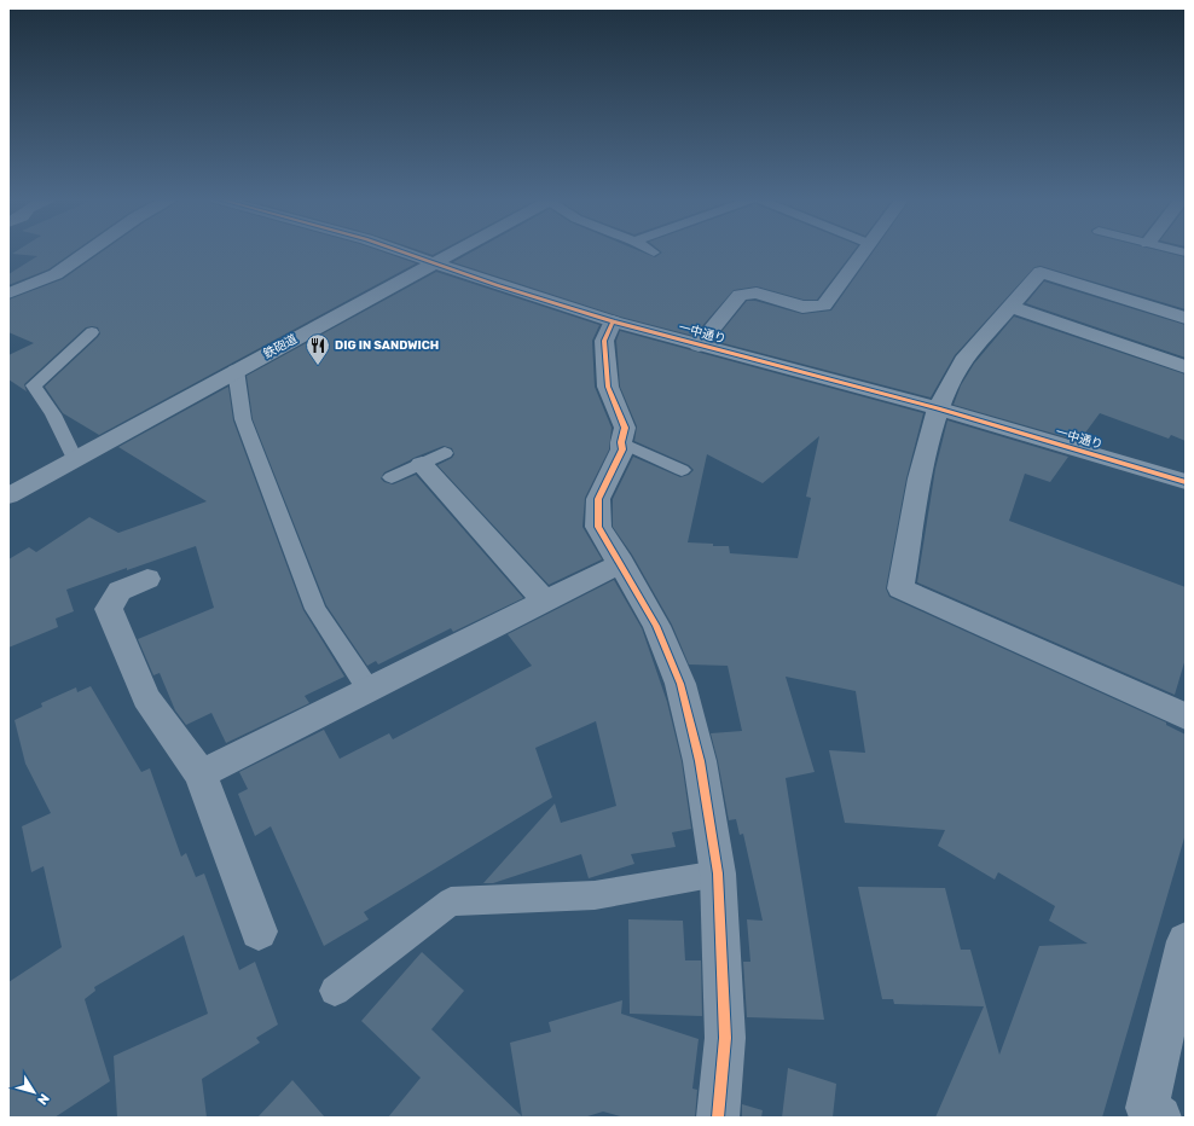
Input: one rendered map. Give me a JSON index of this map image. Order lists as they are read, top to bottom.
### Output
{
  "streets": {
    "street": ["一中通り", "鉄砲道"]
  },
  "crossings": [
    ["一中通り", "鉄砲道"]
  ],
  "places": {
    "restaurant": ["DIG IN SANDWICH"]
  },
  "north": "bottom right"
}
